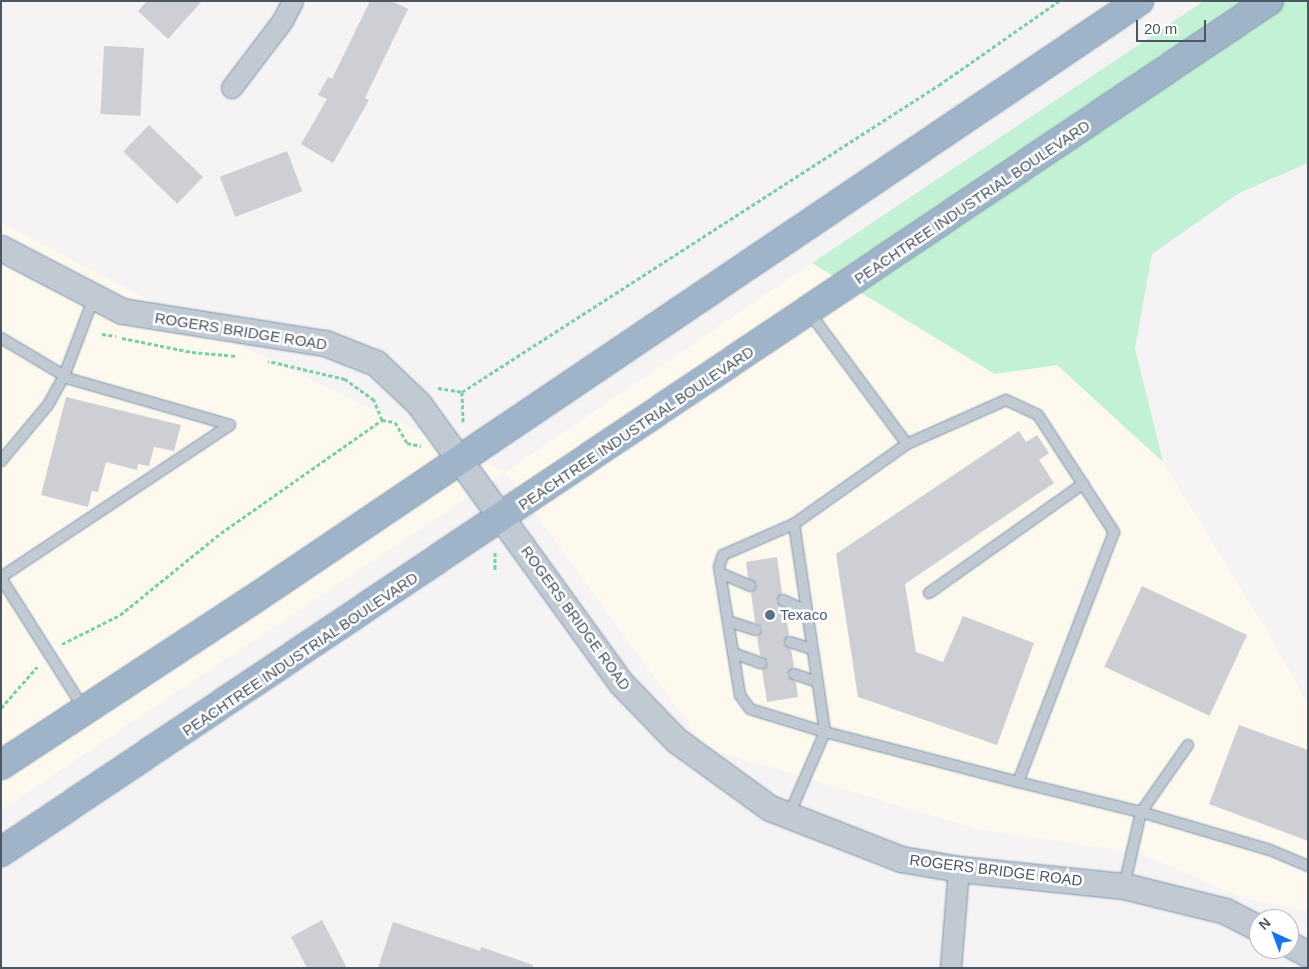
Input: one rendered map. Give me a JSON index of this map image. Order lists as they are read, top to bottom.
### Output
{
  "streets": {
    "highway": ["PEACHTREE INDUSTRIAL BOULEVARD"],
    "street": ["ROGERS BRIDGE ROAD"]
  },
  "crossings": [
    ["PEACHTREE INDUSTRIAL BOULEVARD", "ROGERS BRIDGE ROAD"]
  ],
  "places": ["Texaco"],
  "scale_bar": "20 m",
  "north": "top left"
}
